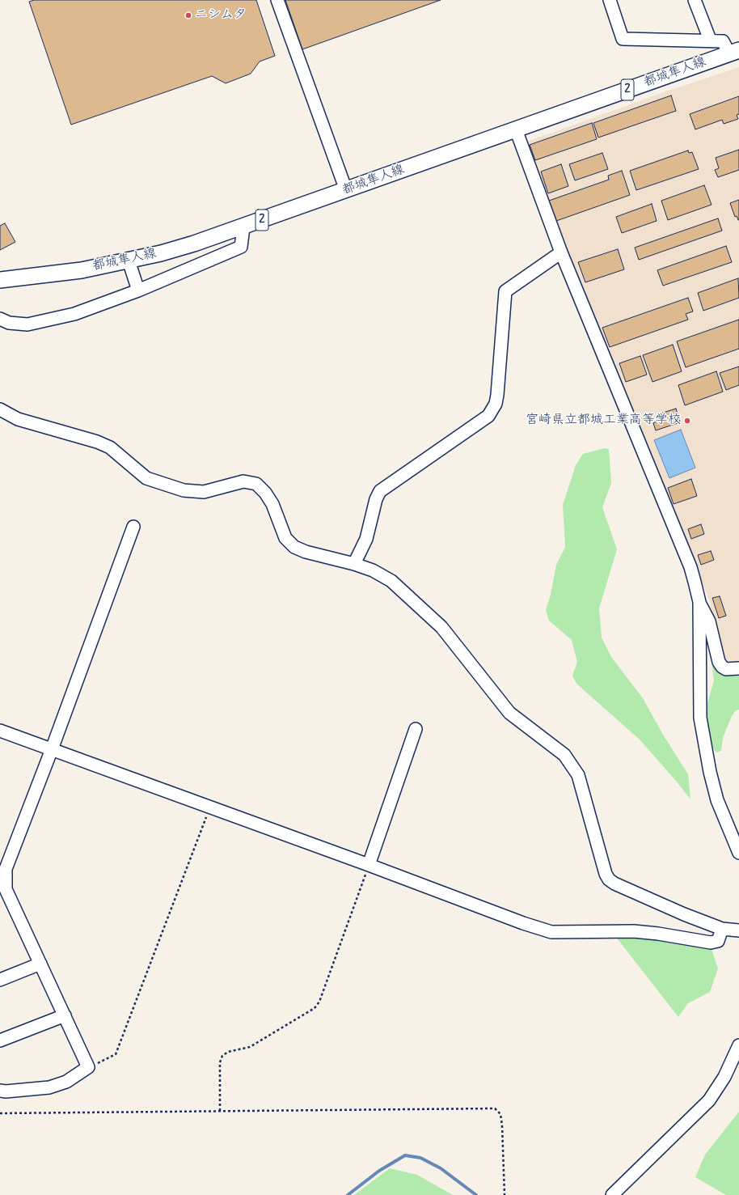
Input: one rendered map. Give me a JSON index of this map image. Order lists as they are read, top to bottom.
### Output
{
  "streets": {
    "main road": ["都城隼人線", "2"]
  },
  "places": ["ニシムタ", "宮崎県立都城工業高等学校"]
}
